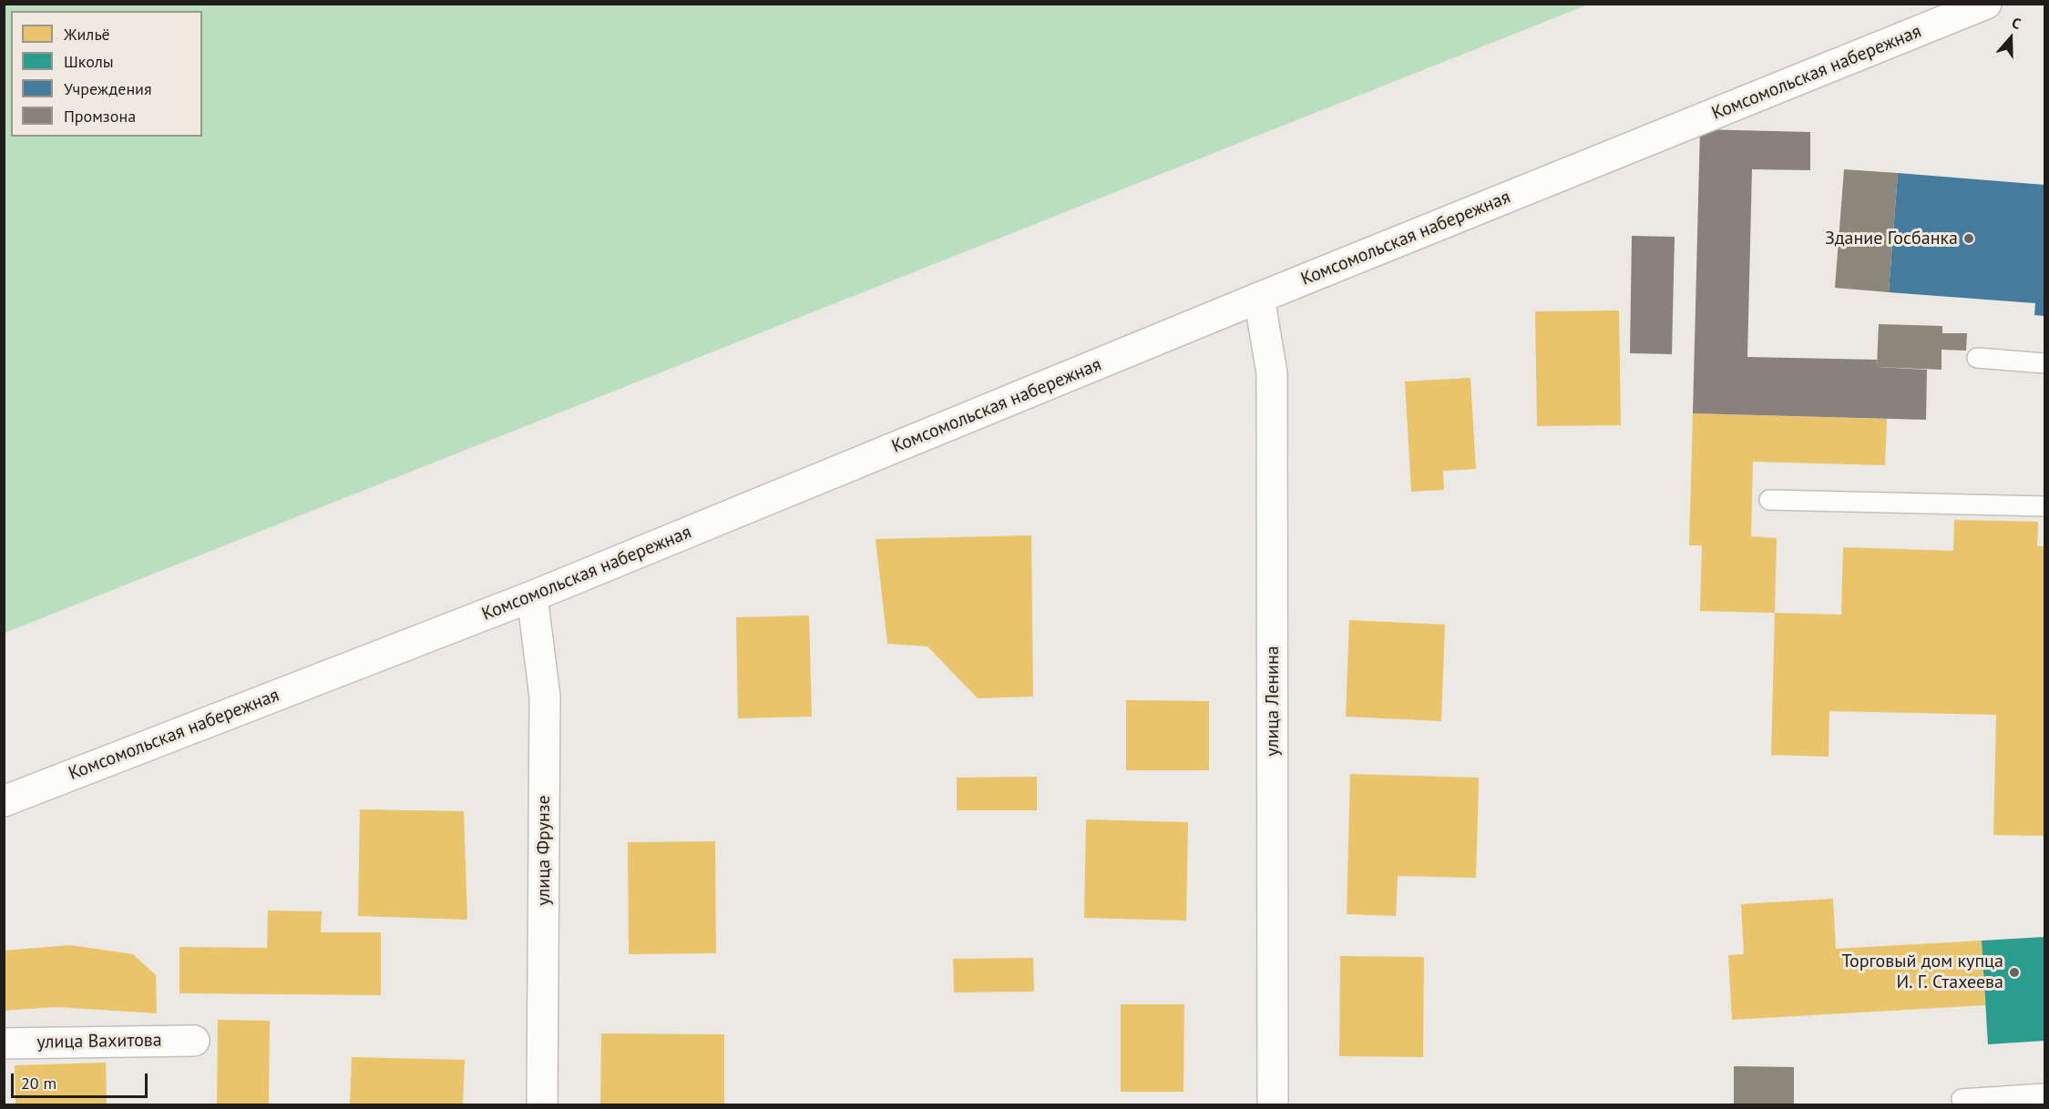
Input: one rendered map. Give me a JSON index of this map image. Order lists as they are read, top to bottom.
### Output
{
  "streets": {
    "street": [
      "Комсомольская набережная",
      "улица Ленина",
      "улица Фрунзе",
      "улица Вахитова"
    ]
  },
  "crossings": [
    ["Комсомольская набережная", "улица Ленина"],
    ["Комсомольская набережная", "улица Фрунзе"]
  ],
  "places": ["Здание Госбанка", "Торговый дом купца И. Г. Стахеева"],
  "legend": [
    "Жильё",
    "Школы",
    "Учреждения",
    "Промзона"
  ],
  "scale_bar": "20 m",
  "north": "top"
}
